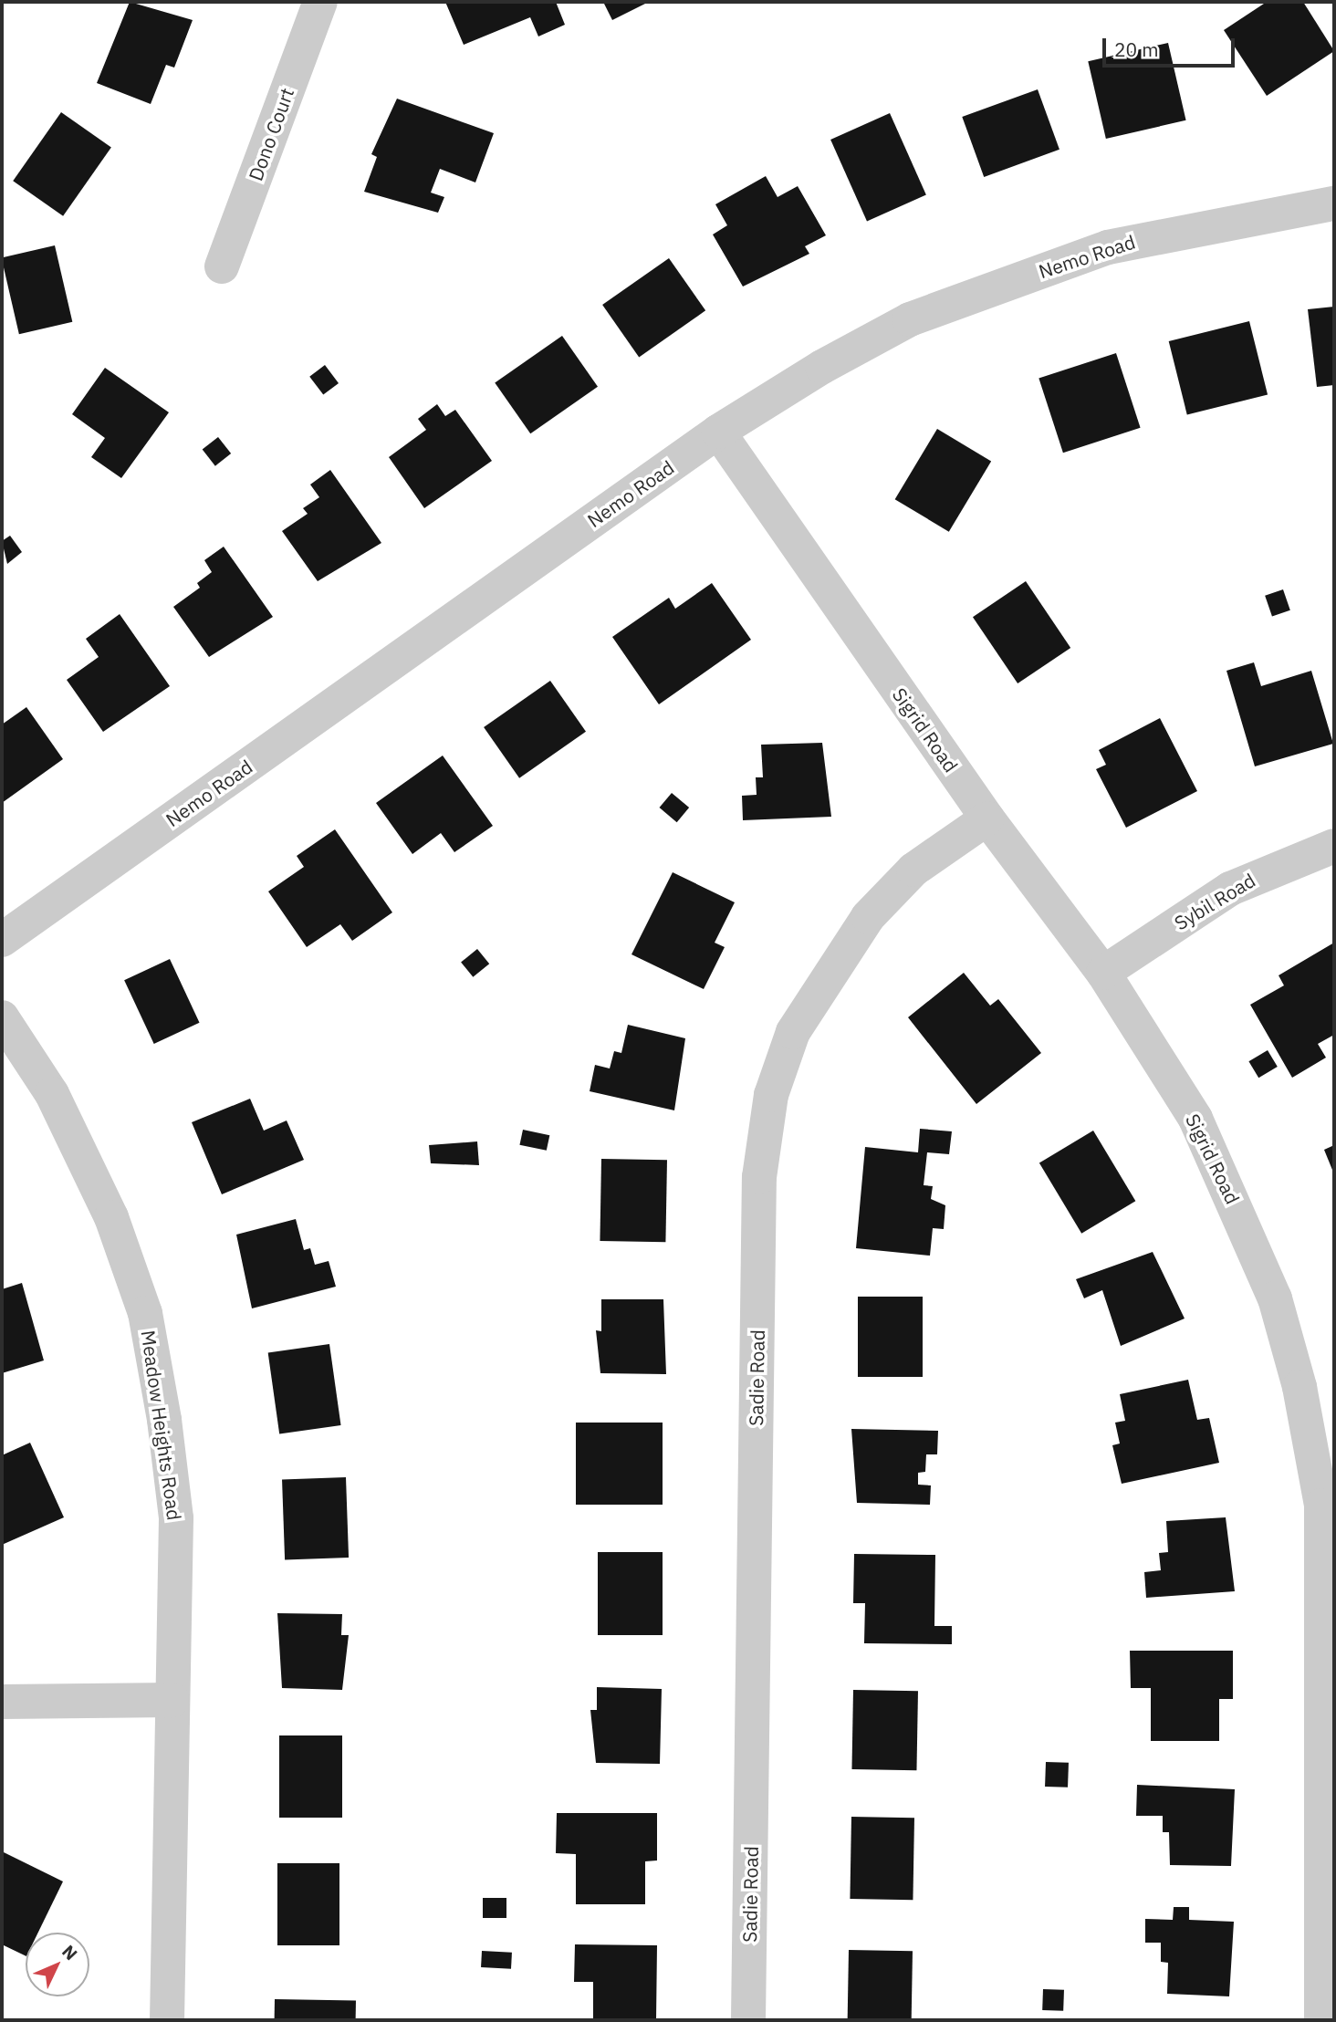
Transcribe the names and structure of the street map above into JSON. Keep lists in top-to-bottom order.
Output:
{
  "streets": {
    "street": [
      "Dono Court",
      "Nemo Road",
      "Sigrid Road",
      "Sybil Road",
      "Sadie Road",
      "Meadow Heights Road"
    ]
  },
  "crossings": [
    ["Nemo Road", "Sigrid Road"],
    ["Sigrid Road", "Sybil Road"],
    ["Sigrid Road", "Sadie Road"]
  ],
  "scale_bar": "20 m",
  "north": "top right"
}
